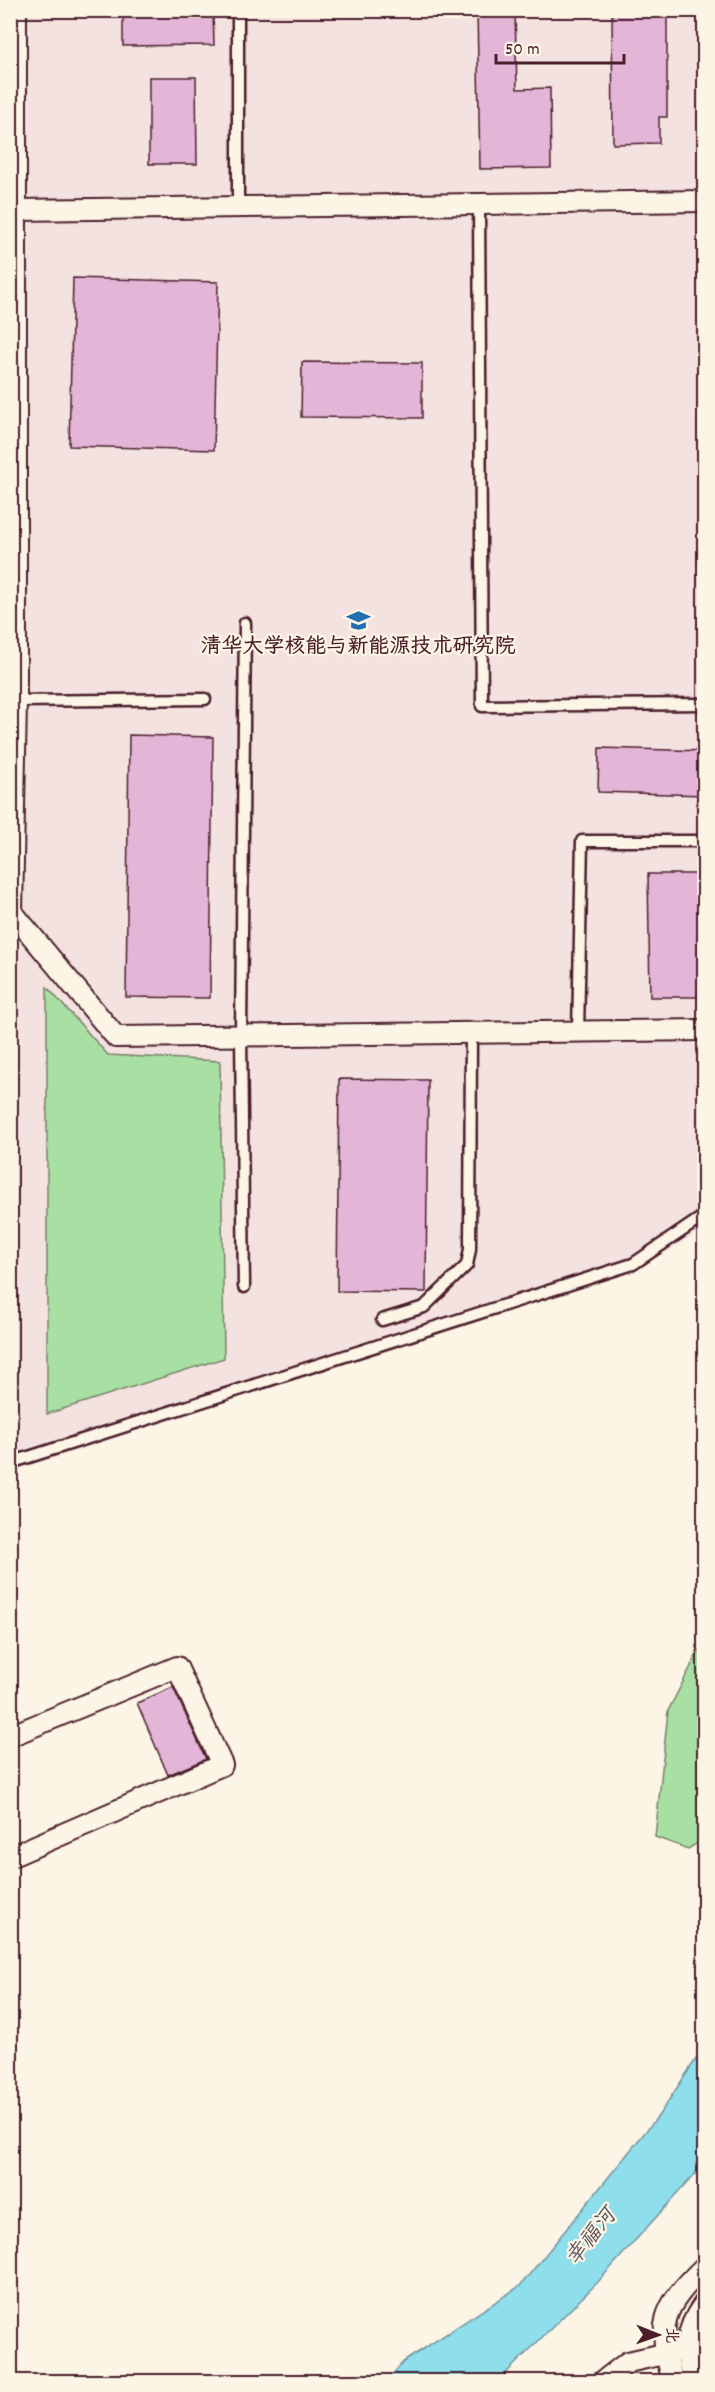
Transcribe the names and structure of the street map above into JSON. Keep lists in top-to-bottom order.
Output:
{
  "water": ["幸福河"],
  "places": {
    "school or university": ["清华大学核能与新能源技术研究院"]
  },
  "scale_bar": "50 m",
  "north": "right"
}
